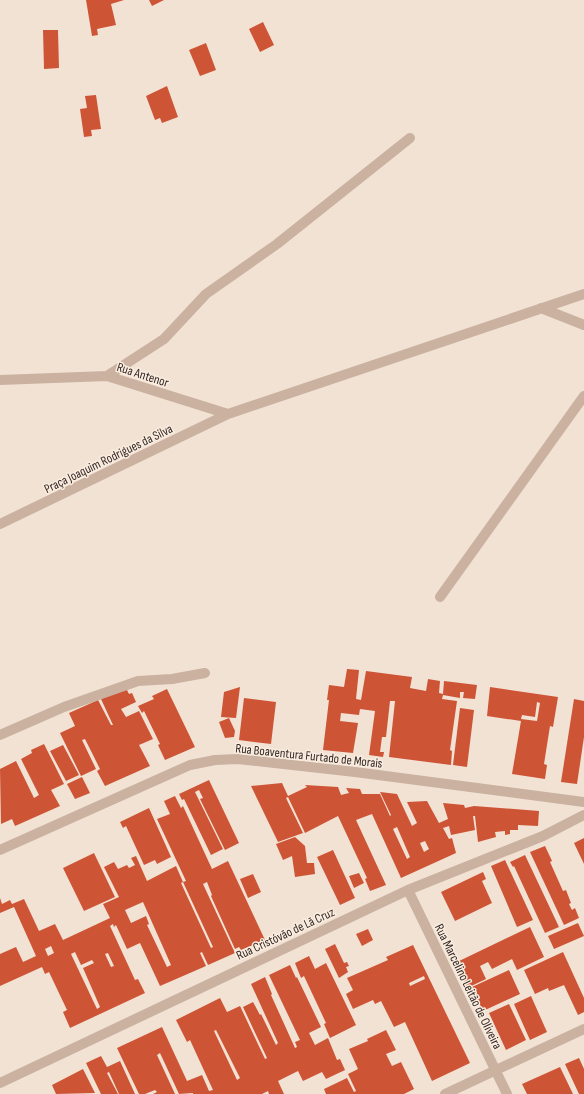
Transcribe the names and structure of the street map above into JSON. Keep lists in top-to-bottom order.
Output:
{
  "streets": {
    "street": [
      "Rua Antenor",
      "Praça Joaquim Rodrigues da Silva",
      "Rua Boaventura Furtado de Morais",
      "Rua Cristóvão de Lã Cruz",
      "Rua Marcelino Leitão de Oliveira"
    ]
  },
  "crossings": [
    ["Rua Antenor", "Praça Joaquim Rodrigues da Silva"],
    ["Rua Cristóvão de Lã Cruz", "Rua Marcelino Leitão de Oliveira"]
  ]
}
